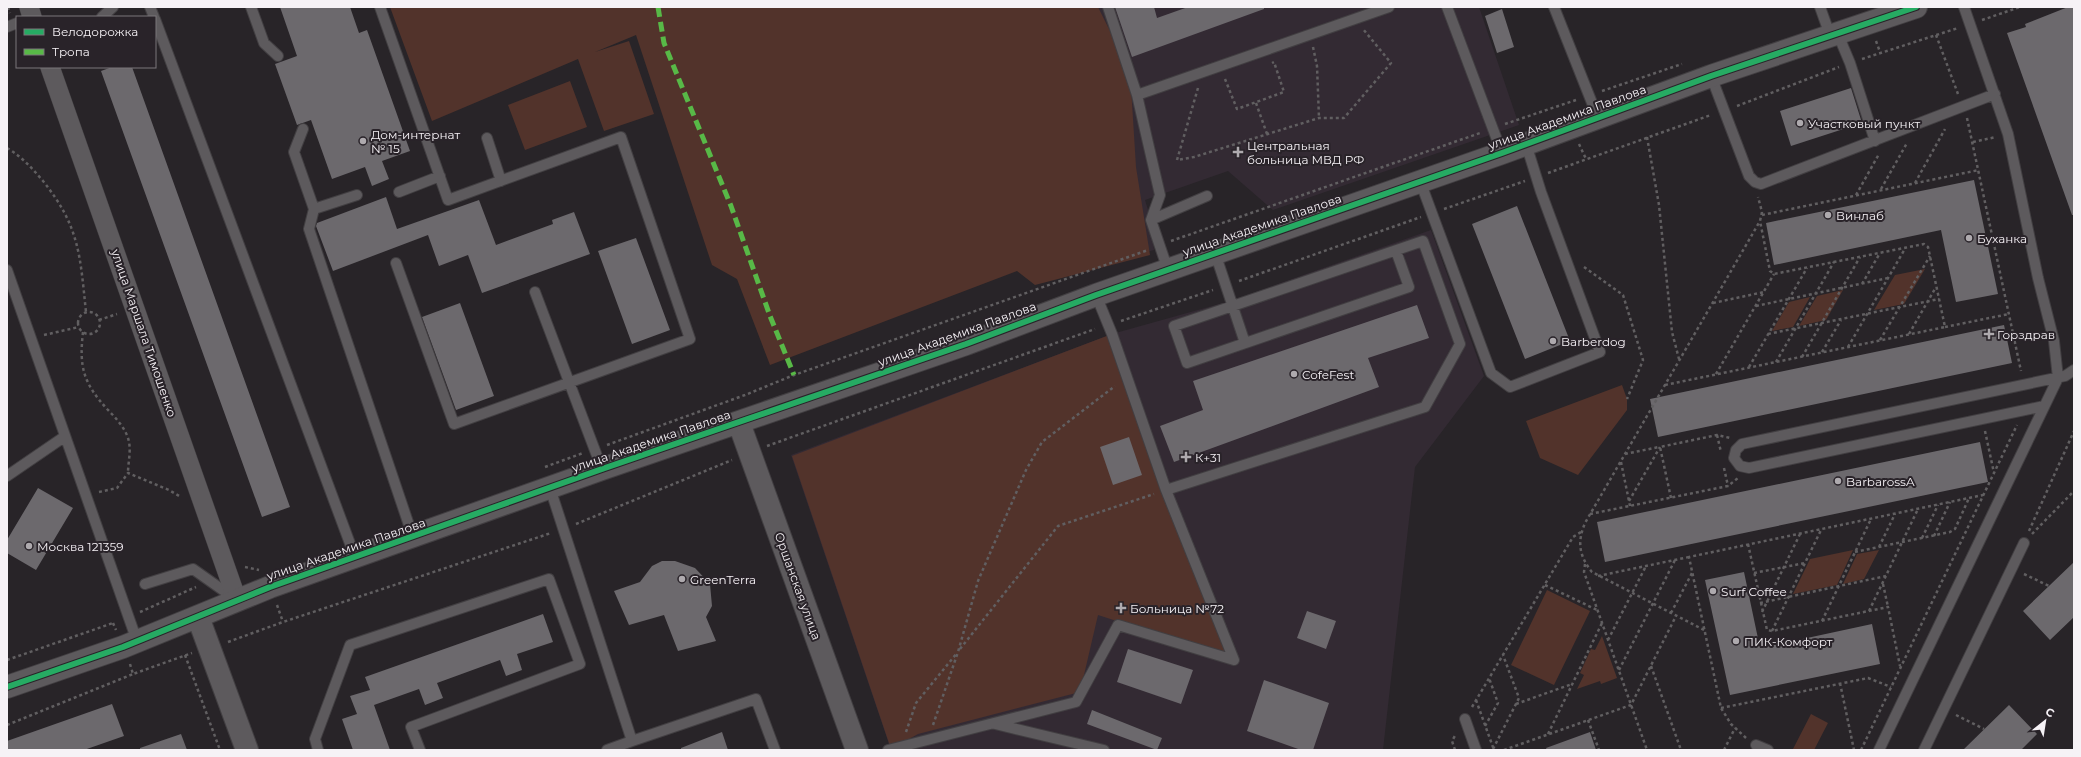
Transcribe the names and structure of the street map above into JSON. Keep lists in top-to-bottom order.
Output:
{
  "streets": {
    "street": ["улица Академика Павлова", "улица Маршала Тимошенко", "Оршанская улица"]
  },
  "crossings": [
    ["улица Академика Павлова", "улица Маршала Тимошенко"],
    ["улица Академика Павлова", "Оршанская улица"]
  ],
  "places": {
    "other": [
      "Участковый пункт",
      "Дом-интернат № 15",
      "Винлаб",
      "Буханка",
      "Barberdog",
      "CofeFest",
      "BarbarossA",
      "Москва 121359",
      "GreenTerra",
      "Surf Coffee",
      "ПИК-Комфорт"
    ],
    "health": [
      "Центральная больница МВД РФ",
      "Горздрав",
      "К+31",
      "Больница №72"
    ]
  },
  "legend": ["Велодорожка", "Тропа"],
  "north": "top right"
}
